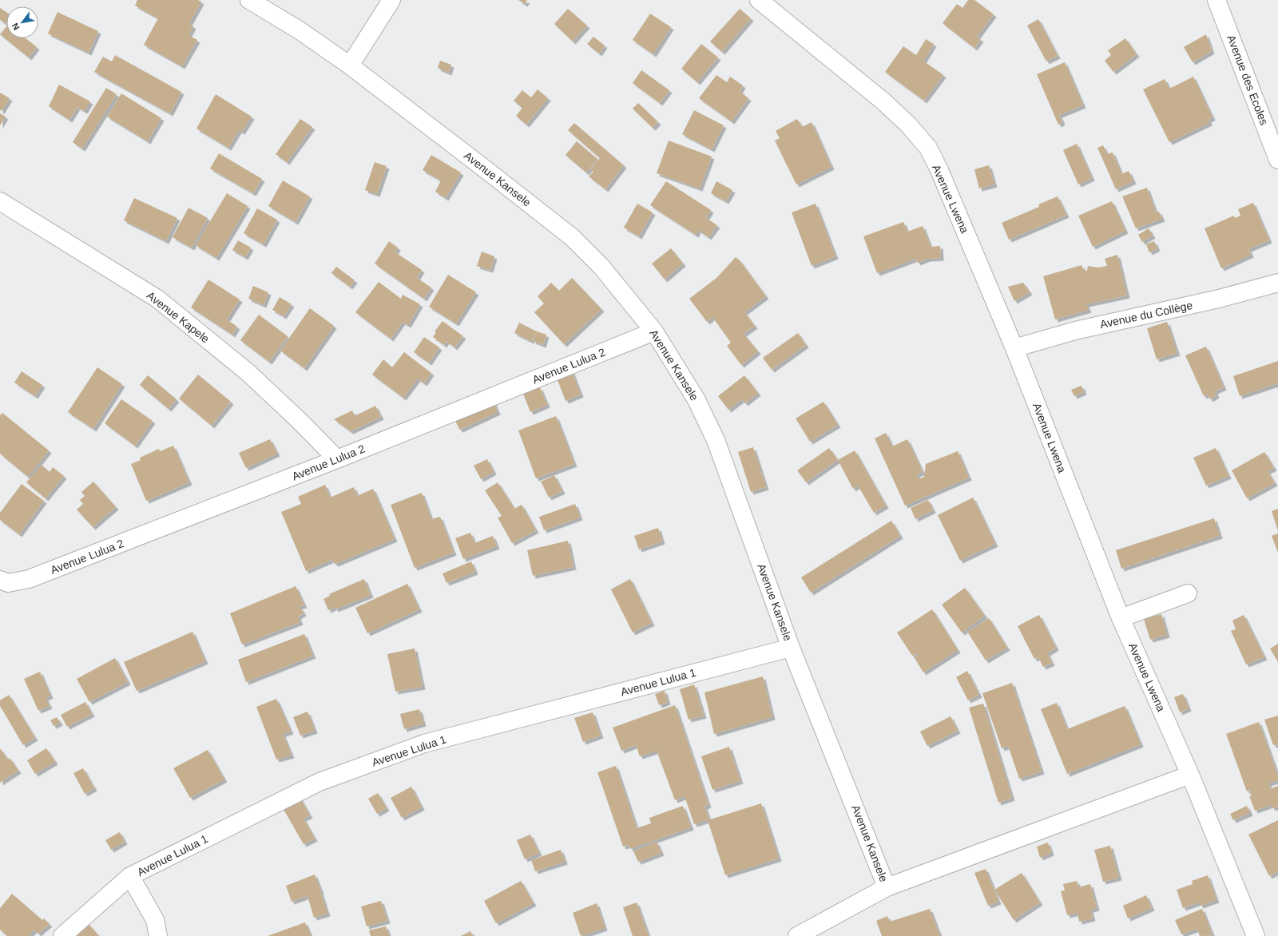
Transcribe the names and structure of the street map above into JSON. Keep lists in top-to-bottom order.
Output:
{
  "streets": {
    "street": [
      "Avenue des Ecoles",
      "Avenue Kansele",
      "Avenue Lwena",
      "Avenue du Collège",
      "Avenue Kapele",
      "Avenue Lulua 2",
      "Avenue Lulua 1"
    ]
  },
  "crossings": [
    ["Avenue Kansele", "Avenue Lulua 2"],
    ["Avenue Kansele", "Avenue Lulua 1"],
    ["Avenue Lwena", "Avenue du Collège"],
    ["Avenue Kapele", "Avenue Lulua 2"]
  ],
  "north": "bottom left"
}
